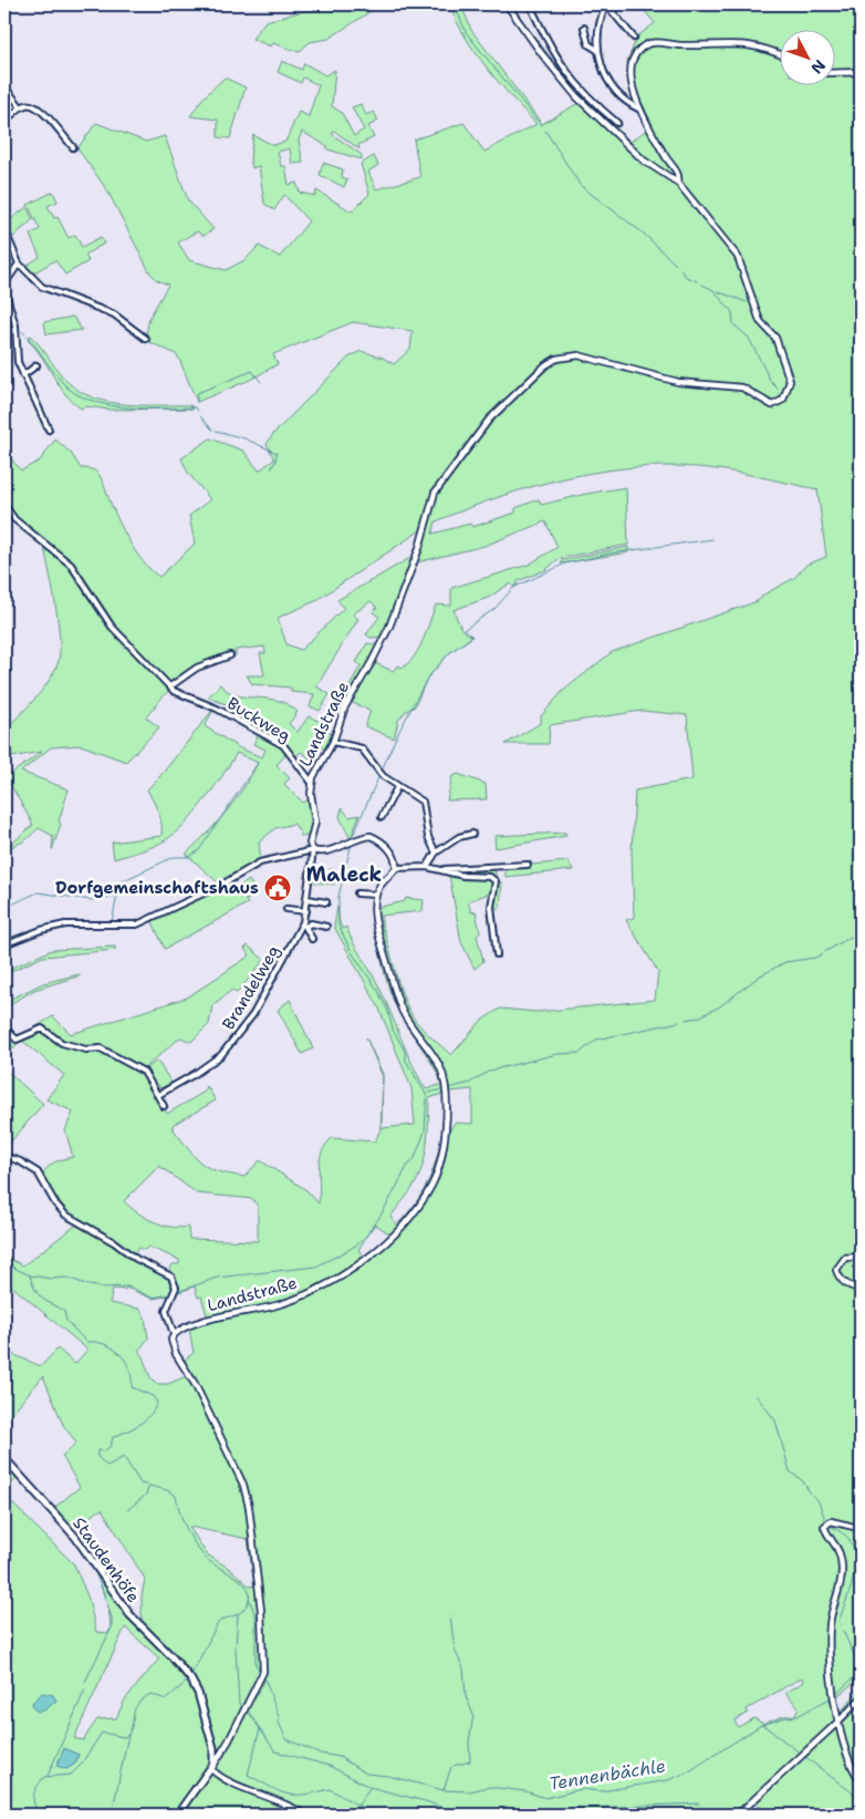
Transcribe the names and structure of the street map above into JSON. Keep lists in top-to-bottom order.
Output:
{
  "streets": {
    "main road": ["Staudenhöfe"],
    "street": ["Buckweg", "Landstraße", "Brandelweg"]
  },
  "crossings": [
    ["Buckweg", "Landstraße"],
    ["Landstraße", "Brandelweg"]
  ],
  "districts": ["Maleck"],
  "water": ["Tennenbächle"],
  "places": {
    "public building": ["Dorfgemeinschaftshaus"]
  },
  "north": "bottom right"
}
